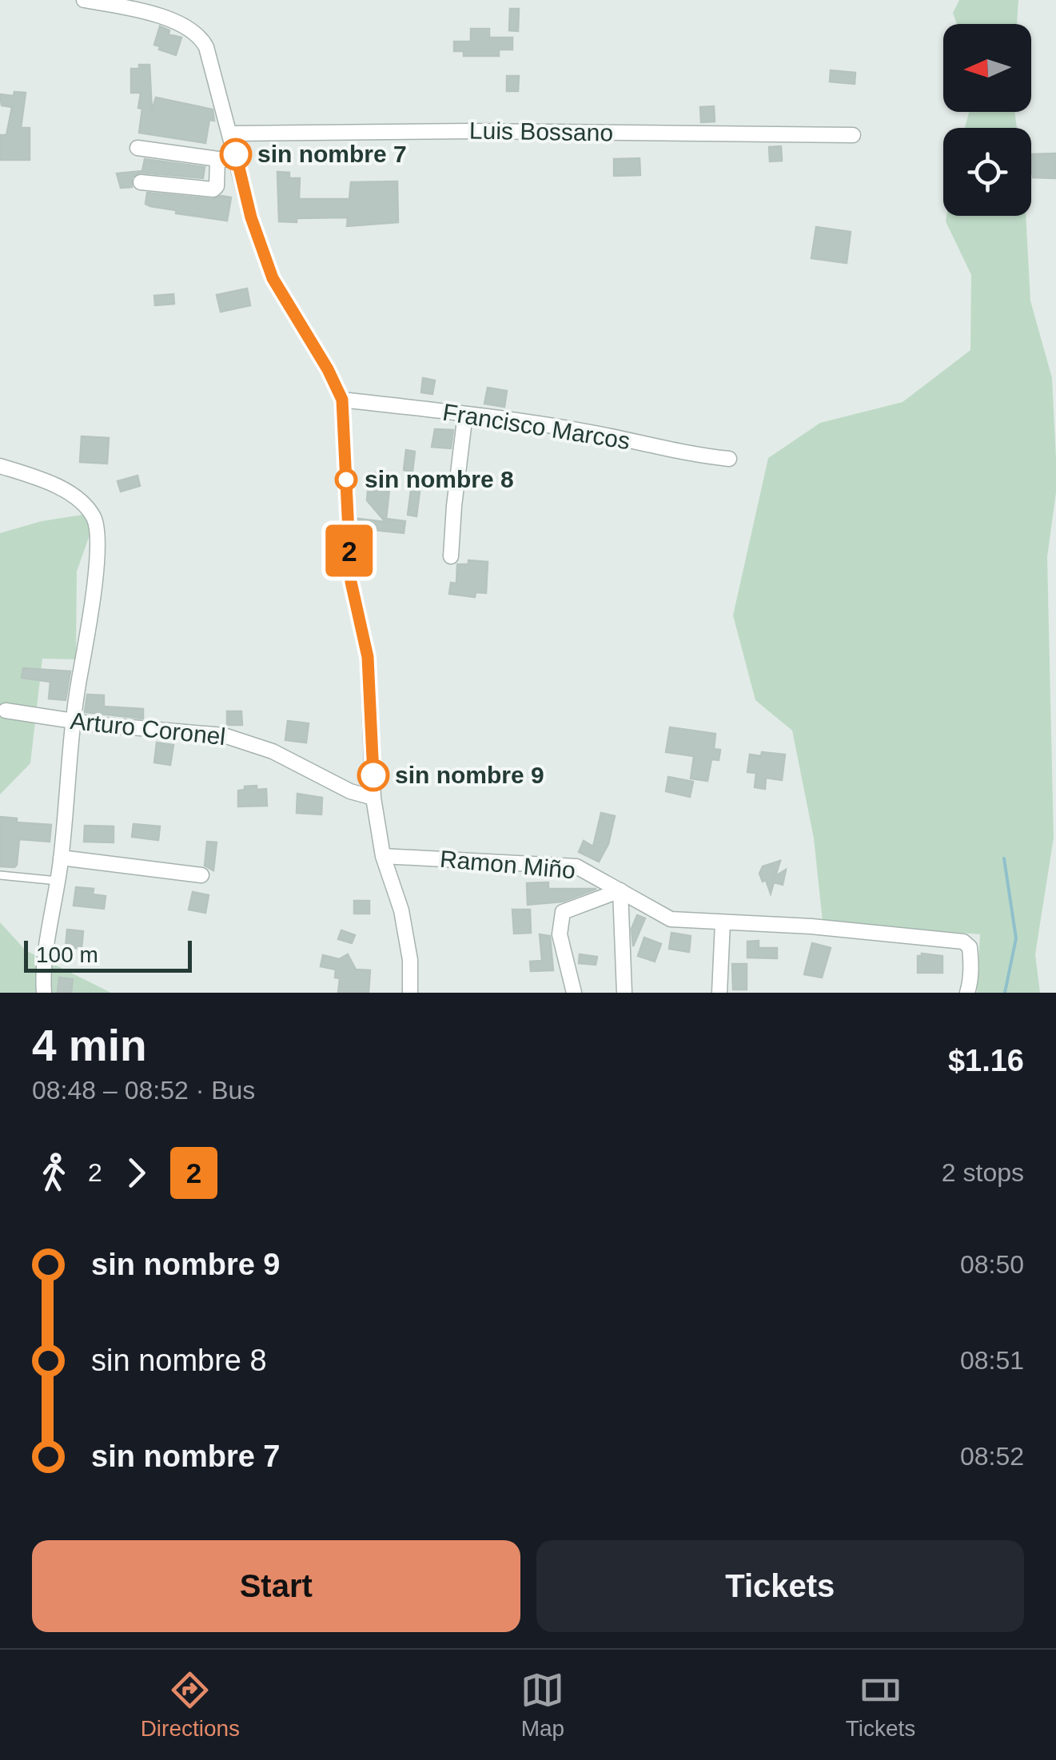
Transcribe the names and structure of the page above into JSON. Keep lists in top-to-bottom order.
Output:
{
  "streets": {
    "street": [
      "Luis Bossano",
      "Francisco Marcos",
      "Arturo Coronel",
      "Ramon Miño"
    ]
  },
  "places": ["sin nombre 7", "sin nombre 8", "sin nombre 9"],
  "lines": ["bus line 2"],
  "scale_bar": "100 m",
  "north": "left",
  "page": {
    "on_map": "2",
    "scale": "100 m",
    "heading": ["4 min", "08:48 – 08:52 · Bus", "$1.16"],
    "legs": ["2", "2", "2 stops"],
    "list": [
      {
        "name": "sin nombre 9",
        "value": "08:50"
      },
      {
        "name": "sin nombre 8",
        "value": "08:51"
      },
      {
        "name": "sin nombre 7",
        "value": "08:52"
      }
    ],
    "buttons": ["Start", "Tickets"],
    "tabs": ["Directions", "Map", "Tickets"]
  }
}
